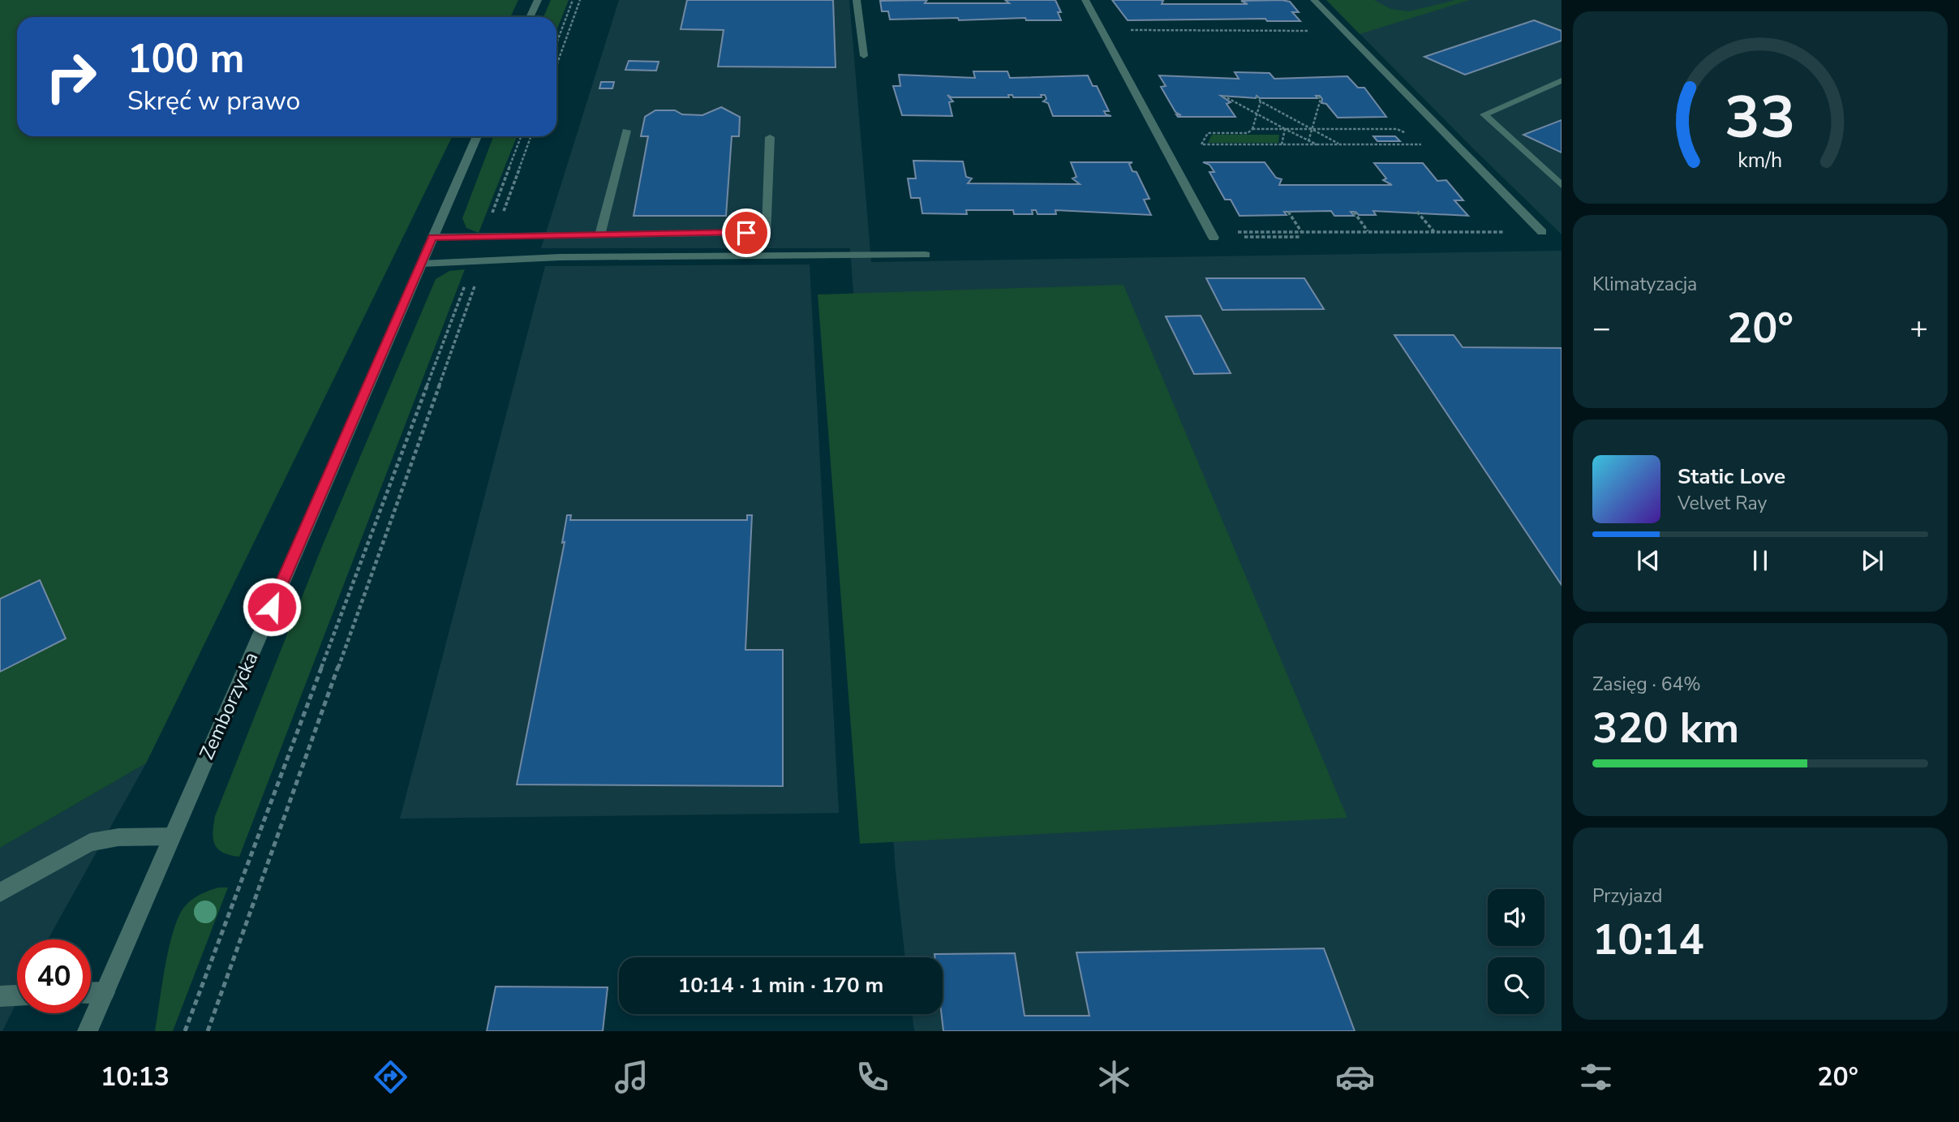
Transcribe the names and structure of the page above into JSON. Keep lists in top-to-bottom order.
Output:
{
  "streets": {
    "street": ["Zemborzycka"]
  },
  "page": {
    "turn": ["100 m", "Skręć w prawo"],
    "tile": [
      "Klimatyzacja",
      ["Zasięg · 64%", "320 km"],
      ["Przyjazd", "10:14"]
    ],
    "heat": ["−", "20°", "+"],
    "song": ["Static Love", "Velvet Ray"],
    "limit": "40",
    "trip": "10:14 · 1 min · 170 m",
    "tabs": ["10:13", "20°"],
    "gauge": ["33", "km/h"]
  }
}
